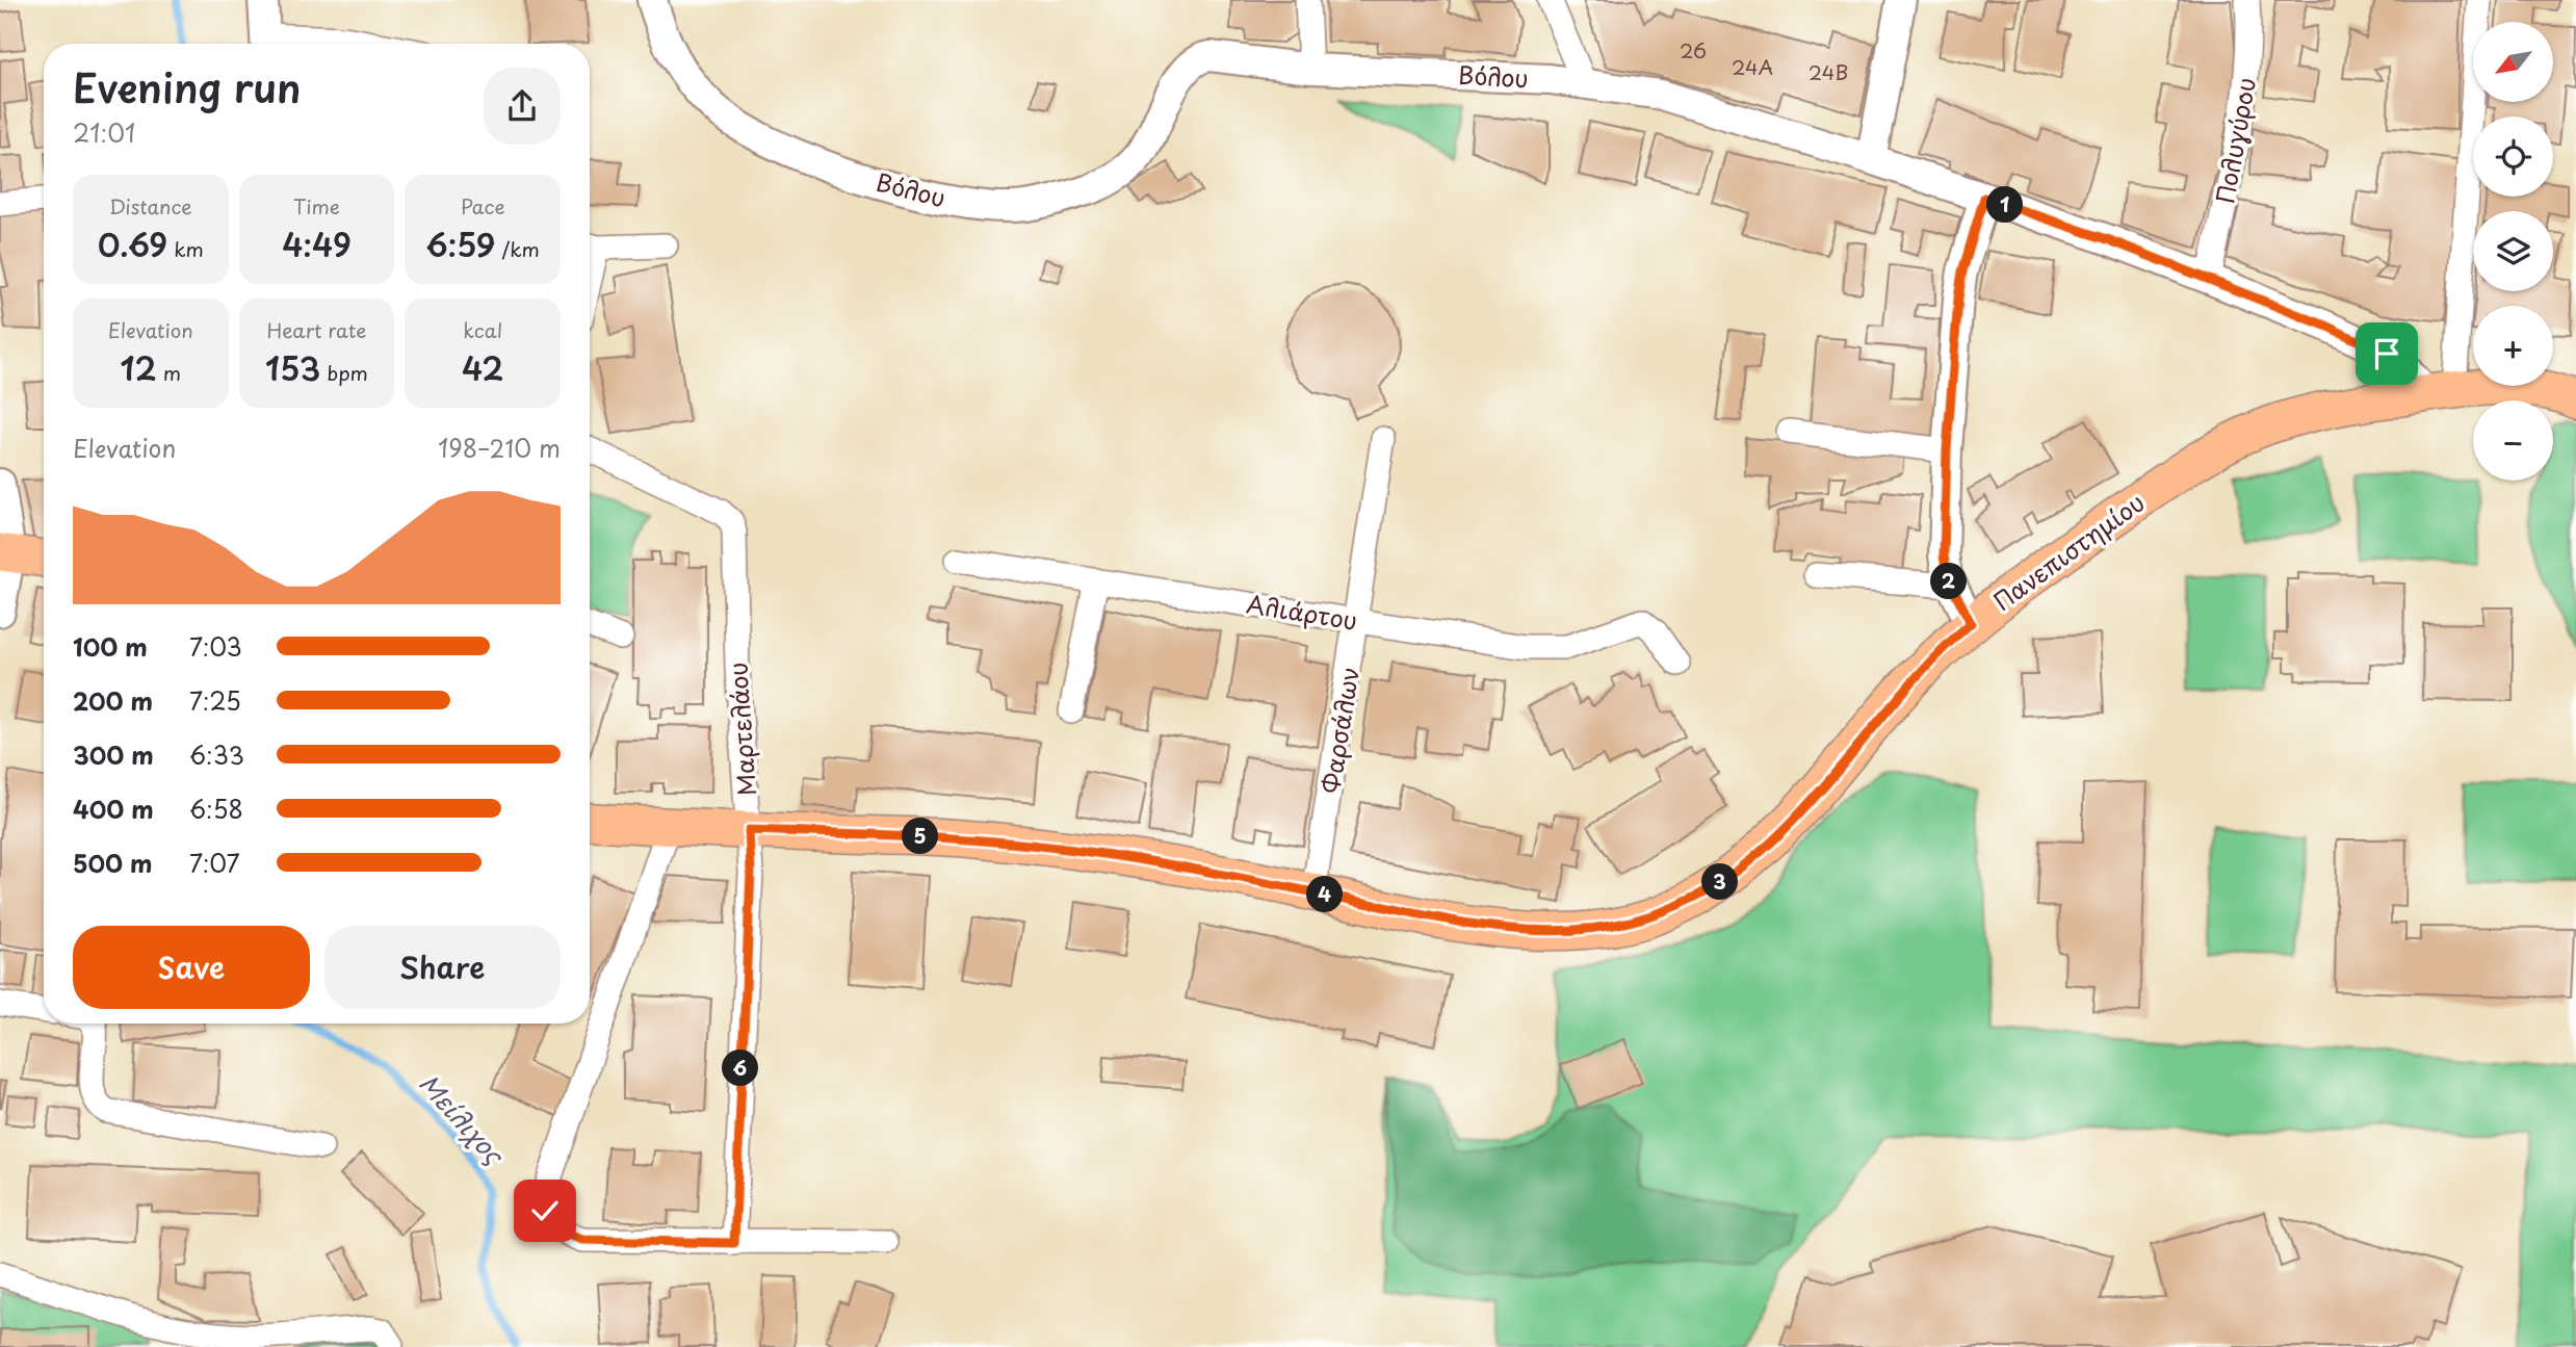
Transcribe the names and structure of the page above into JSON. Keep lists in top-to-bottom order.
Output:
{
  "streets": {
    "main road": ["Πανεπιστημίου"],
    "street": [
      "Βόλου",
      "Πολυγύρου",
      "Αλιάρτου",
      "Μαρτελάου",
      "Φαρσάλων"
    ]
  },
  "crossings": [
    ["Βόλου", "Πολυγύρου"],
    ["Βόλου", "Πανεπιστημίου"],
    ["Πανεπιστημίου", "Μαρτελάου"],
    ["Πανεπιστημίου", "Φαρσάλων"],
    ["Αλιάρτου", "Φαρσάλων"]
  ],
  "water": ["Μείλιχος"],
  "house_numbers": ["26", "24Α", "24Β"],
  "north": "bottom left",
  "page": {
    "map_buttons": ["+", "−"],
    "heading": ["Evening run", "21:01"],
    "stats": [
      ["Distance", "0.69 km"],
      ["Time", "4:49"],
      ["Pace", "6:59 /km"],
      ["Elevation", "12 m"],
      ["Heart rate", "153 bpm"],
      ["kcal", "42"]
    ],
    "pins": [
      "1",
      "2",
      "5",
      "3",
      "4",
      "6"
    ],
    "chart": ["Elevation", "198–210 m"],
    "list": [
      {
        "name": "100 m",
        "note": "7:03"
      },
      {
        "name": "200 m",
        "note": "7:25"
      },
      {
        "name": "300 m",
        "note": "6:33"
      },
      {
        "name": "400 m",
        "note": "6:58"
      },
      {
        "name": "500 m",
        "note": "7:07"
      }
    ],
    "buttons": ["Save", "Share"]
  }
}
